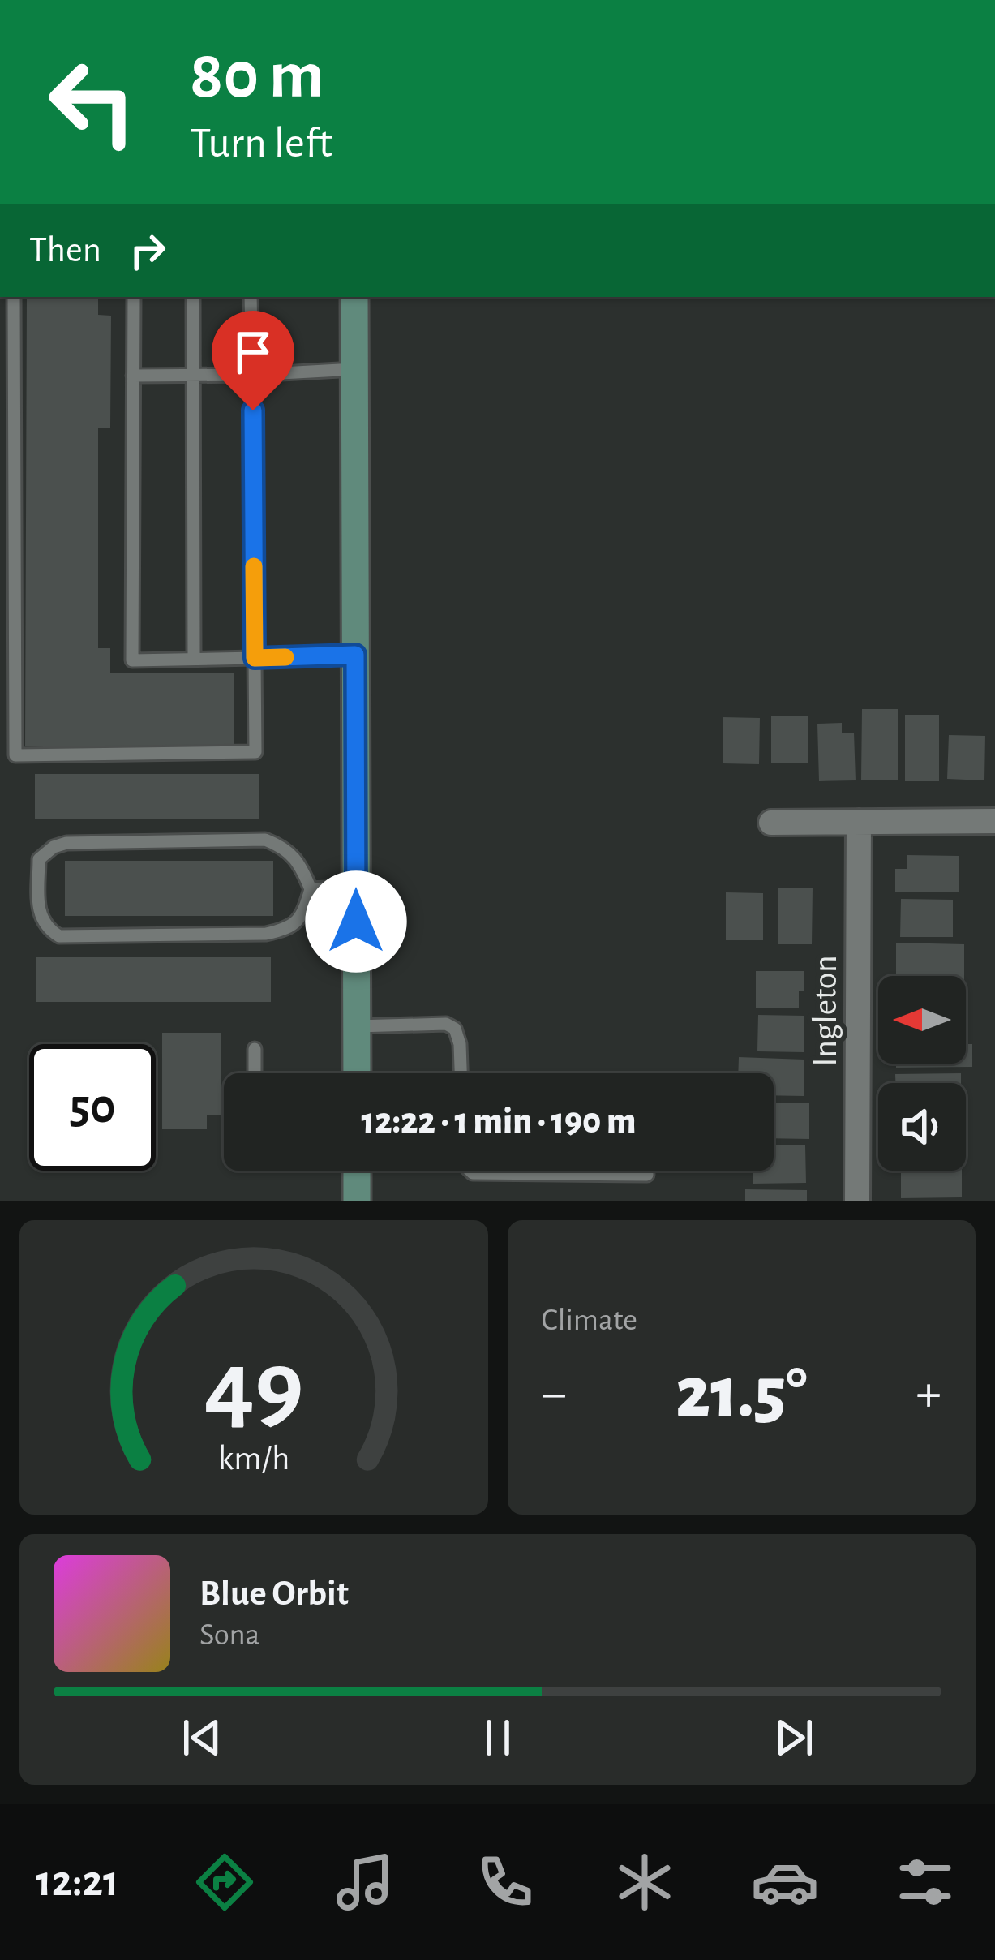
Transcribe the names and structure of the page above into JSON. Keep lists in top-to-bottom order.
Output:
{
  "streets": {
    "street": ["Ingleton"]
  },
  "north": "left",
  "page": {
    "turn": ["80 m", "Turn left"],
    "then": "Then",
    "limit": "50",
    "trip": "12:22 · 1 min · 190 m",
    "tile": "Climate",
    "heat": ["−", "21.5°", "+"],
    "song": ["Blue Orbit", "Sona"],
    "tabs": "12:21",
    "gauge": ["49", "km/h"]
  }
}
